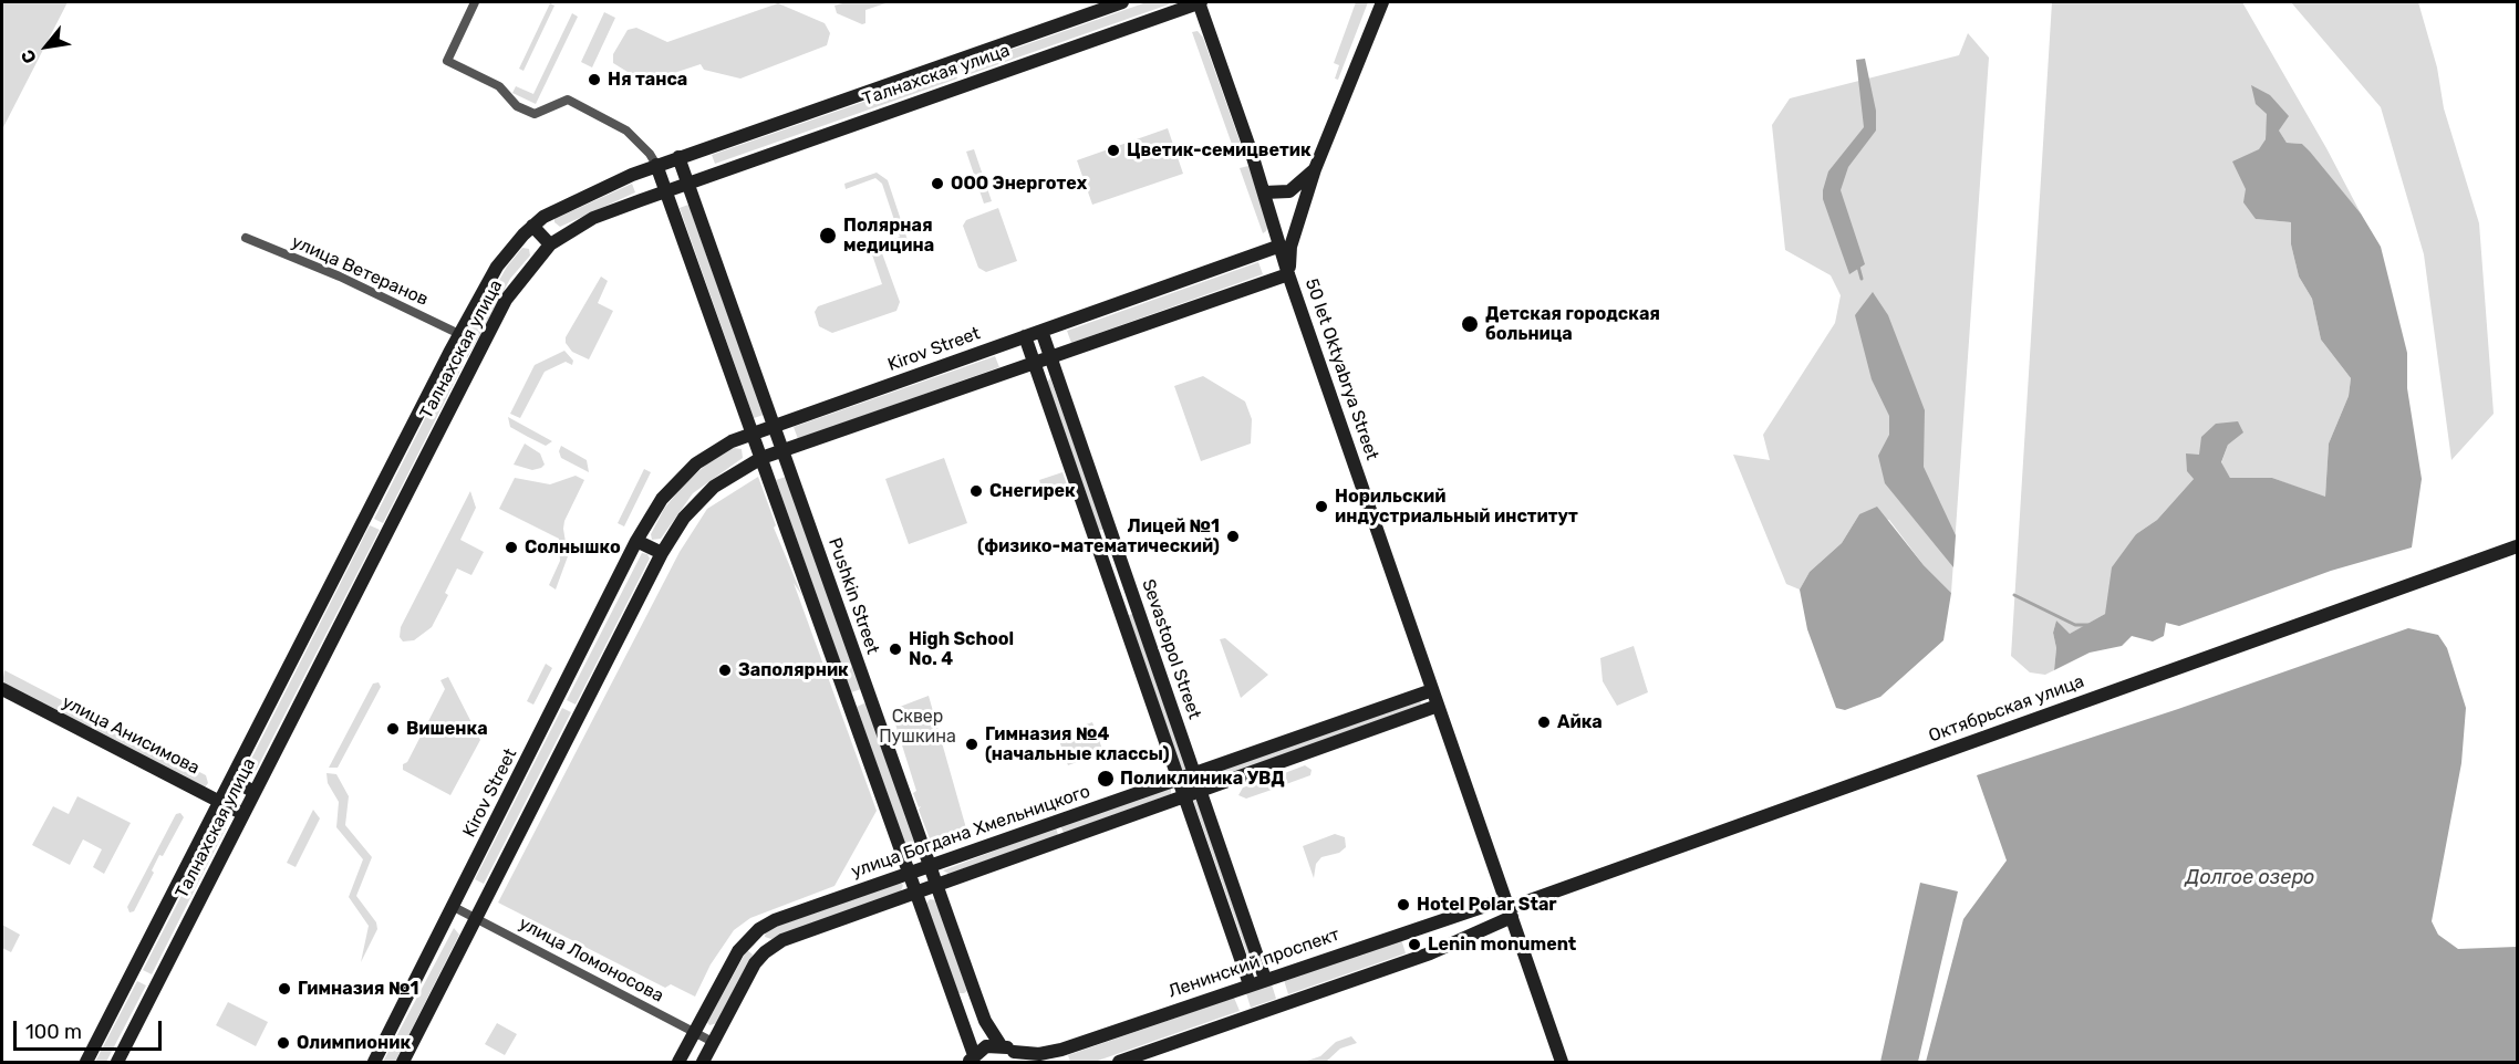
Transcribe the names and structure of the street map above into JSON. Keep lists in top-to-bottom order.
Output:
{
  "streets": {
    "street": [
      "Талнахская улица",
      "улица Ветеранов",
      "Kirov Street",
      "50 let Oktyabrya Street",
      "Pushkin Street",
      "Sevastopol Street",
      "Октябрьская улица",
      "улица Анисимова",
      "улица Богдана Хмельницкого",
      "улица Ломоносова",
      "Ленинский проспект"
    ]
  },
  "crossings": [
    ["Талнахская улица", "улица Ветеранов"],
    ["Талнахская улица", "50 let Oktyabrya Street"],
    ["Талнахская улица", "Pushkin Street"],
    ["Талнахская улица", "улица Анисимова"],
    ["Kirov Street", "50 let Oktyabrya Street"],
    ["Kirov Street", "Pushkin Street"],
    ["Kirov Street", "Sevastopol Street"],
    ["Kirov Street", "улица Ломоносова"],
    ["50 let Oktyabrya Street", "Октябрьская улица"],
    ["50 let Oktyabrya Street", "улица Богдана Хмельницкого"],
    ["50 let Oktyabrya Street", "Ленинский проспект"],
    ["Pushkin Street", "улица Богдана Хмельницкого"],
    ["Sevastopol Street", "улица Богдана Хмельницкого"],
    ["Sevastopol Street", "Ленинский проспект"],
    ["Октябрьская улица", "Ленинский проспект"],
    ["улица Богдана Хмельницкого", "улица Ломоносова"]
  ],
  "water": ["Долгое озеро"],
  "parks": ["Сквер Пушкина"],
  "places": [
    "Ня танса",
    "Цветик-семицветик",
    "ООО Энерготех",
    "Полярная медицина",
    "Детская городская больница",
    "Снегирек",
    "Норильский индустриальный институт",
    "Лицей №1 (физико-математический)",
    "Солнышко",
    "High School No. 4",
    "Заполярник",
    "Айка",
    "Вишенка",
    "Гимназия №4 (начальные классы)",
    "Поликлиника УВД",
    "Hotel Polar Star",
    "Lenin monument",
    "Гимназия №1",
    "Олимпионик"
  ],
  "scale_bar": "100 m",
  "north": "bottom left"
}
